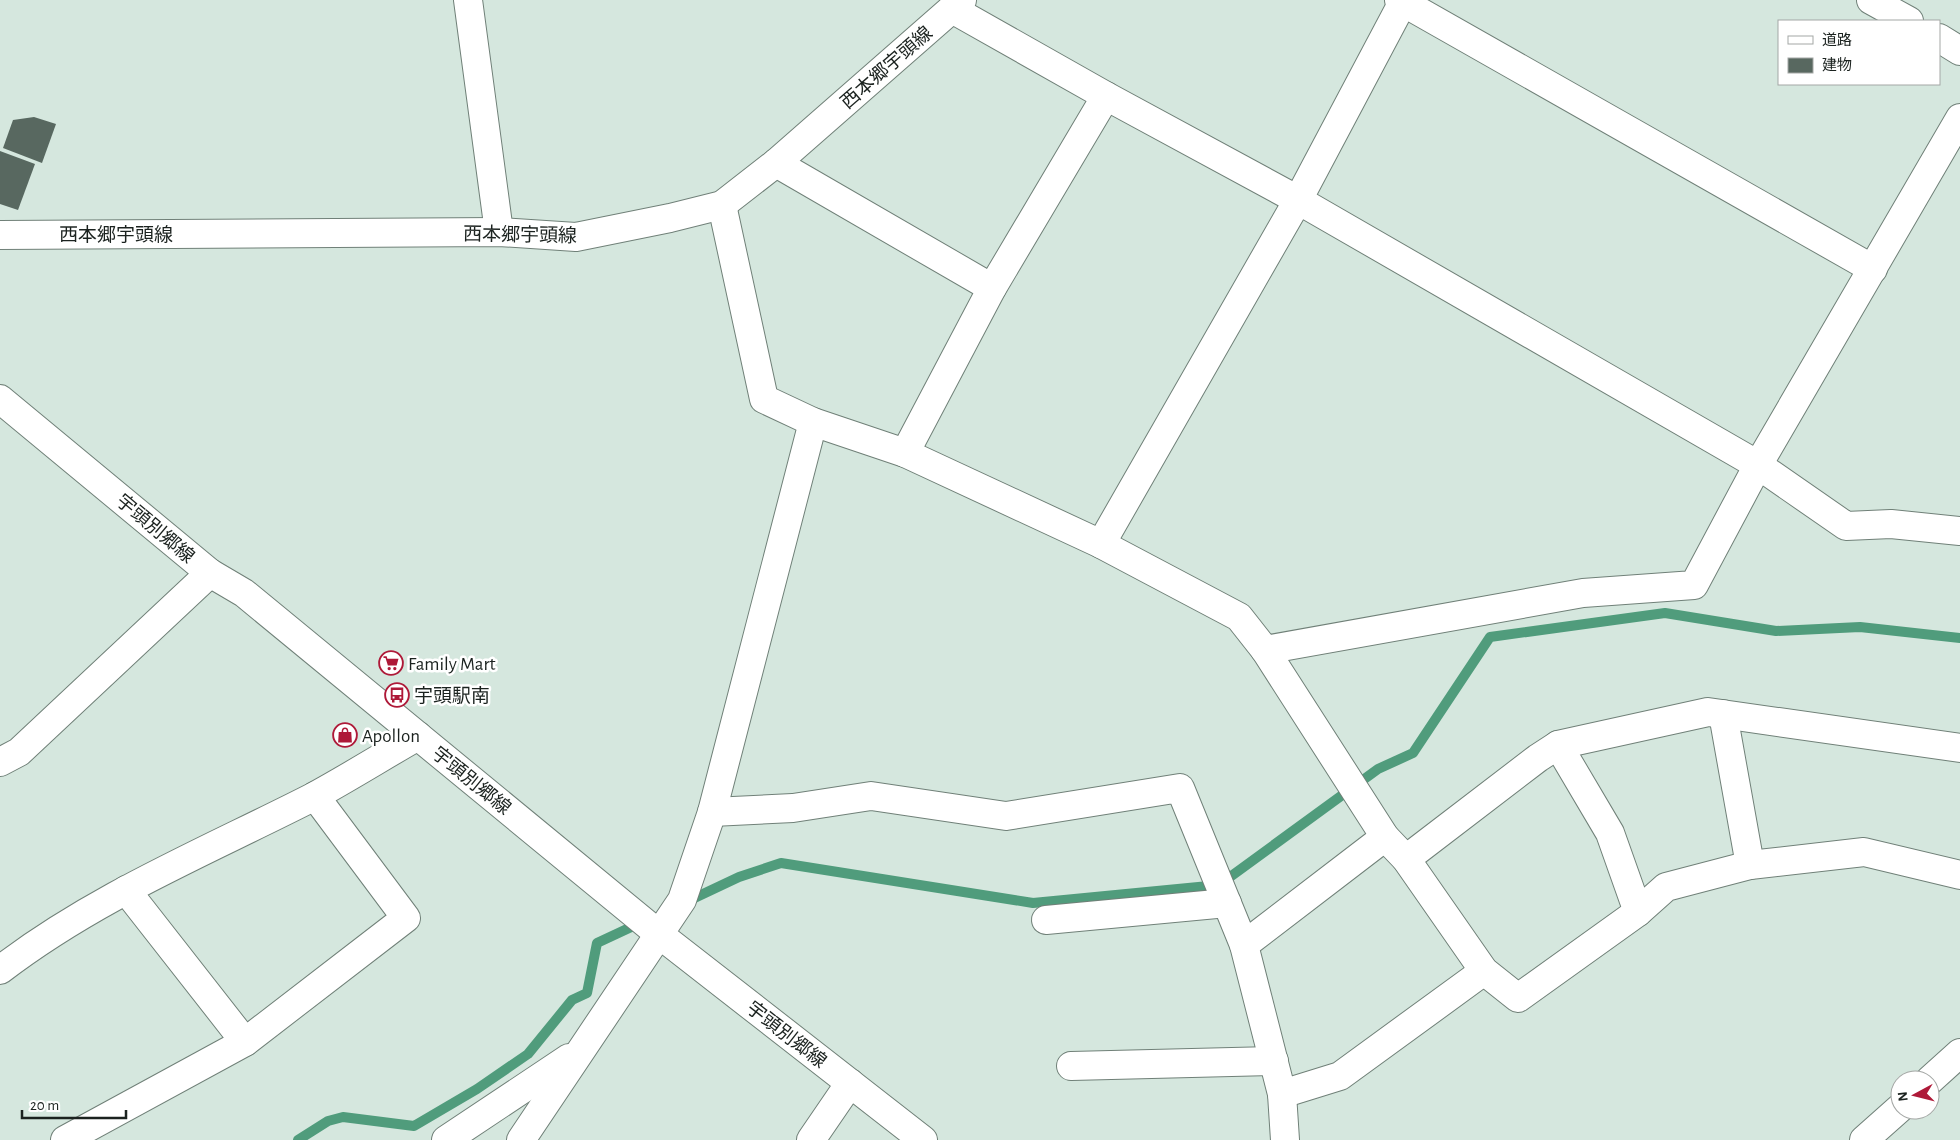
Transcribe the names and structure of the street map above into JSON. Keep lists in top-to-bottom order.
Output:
{
  "streets": {
    "street": ["西本郷宇頭線", "宇頭別郷線"]
  },
  "places": {
    "supermarket": ["Family Mart"],
    "bus stop": ["宇頭駅南"],
    "shop": ["Apollon"]
  },
  "legend": ["道路", "建物"],
  "scale_bar": "20 m",
  "north": "left"
}
